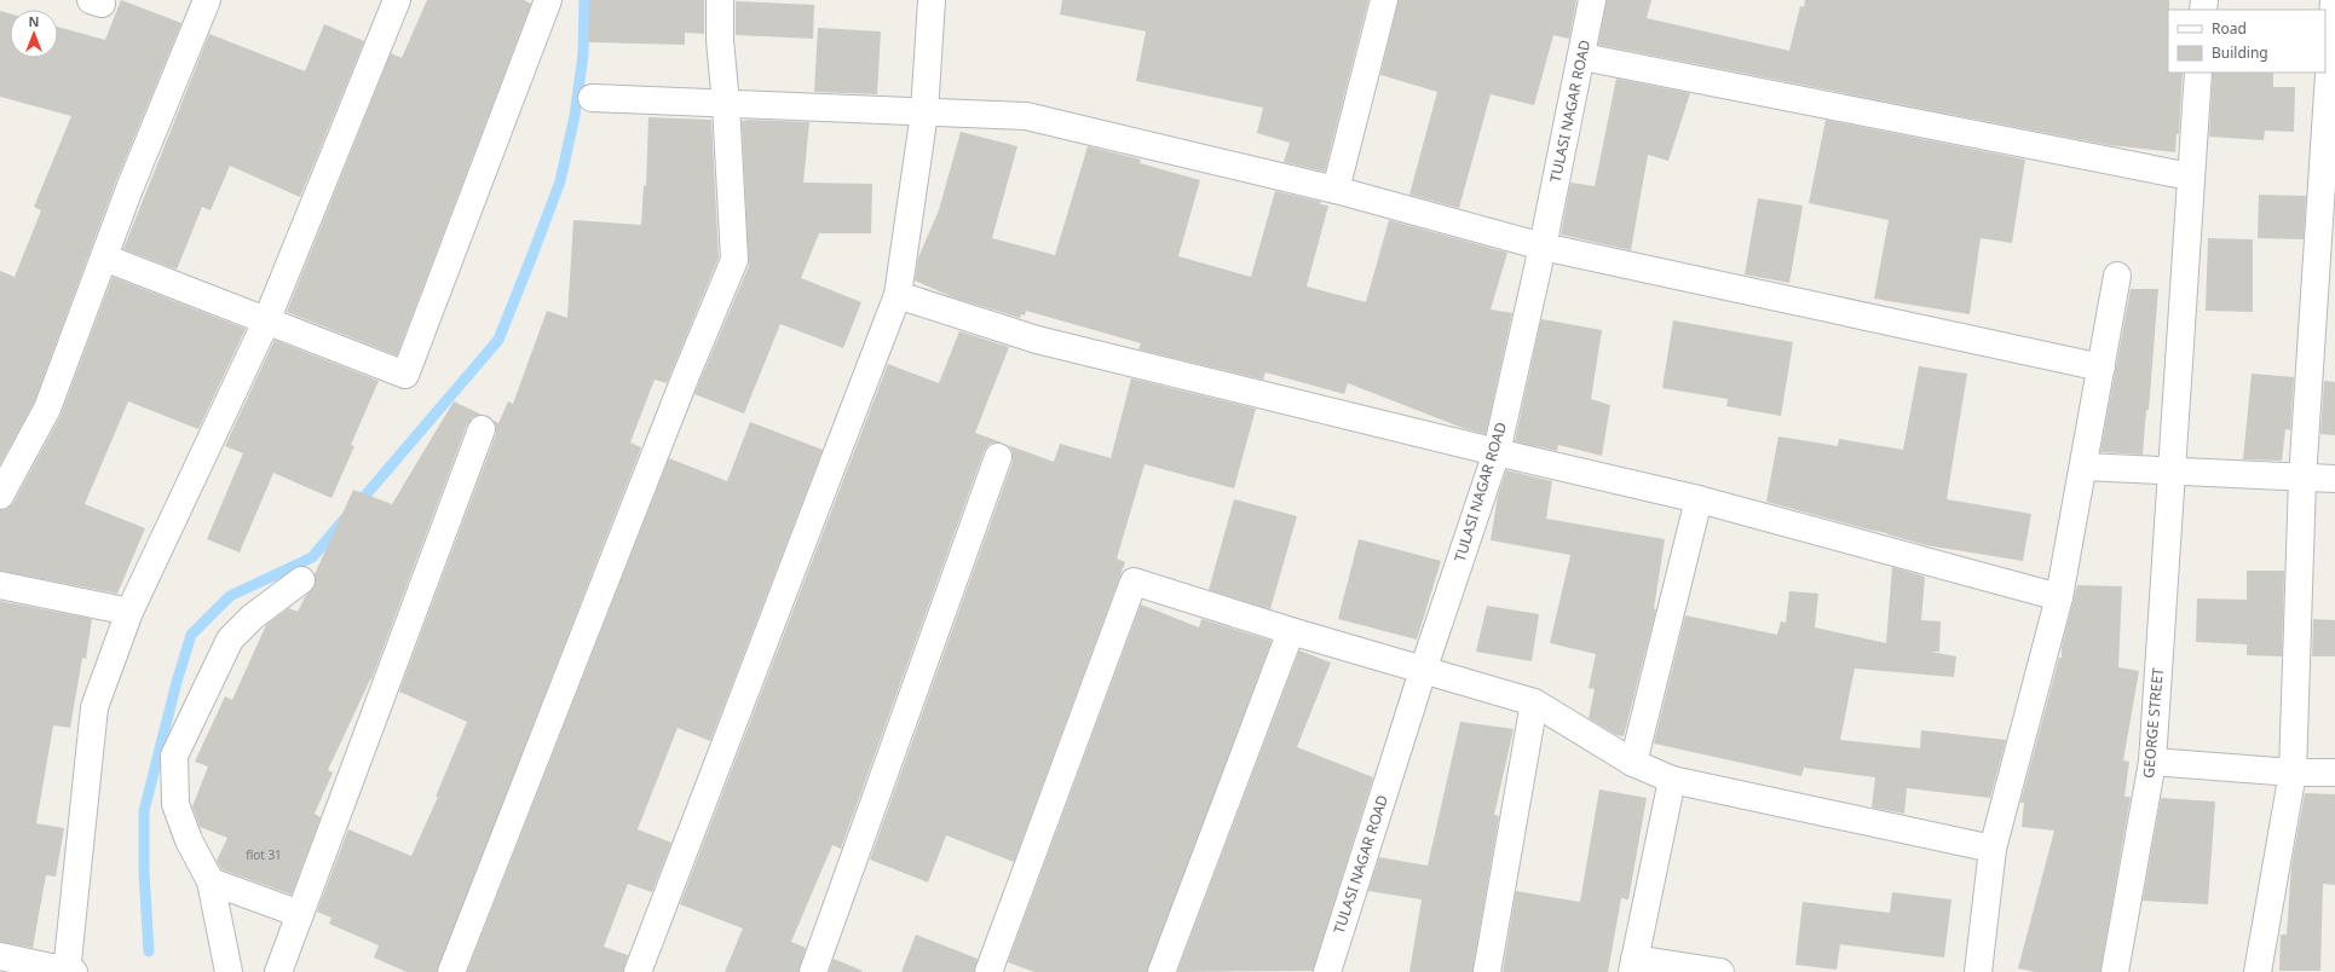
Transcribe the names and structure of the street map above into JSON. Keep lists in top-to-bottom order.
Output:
{
  "streets": {
    "street": ["TULASI NAGAR ROAD", "GEORGE STREET"]
  },
  "house_numbers": ["flot 31"],
  "legend": ["Road", "Building"],
  "north": "top"
}
